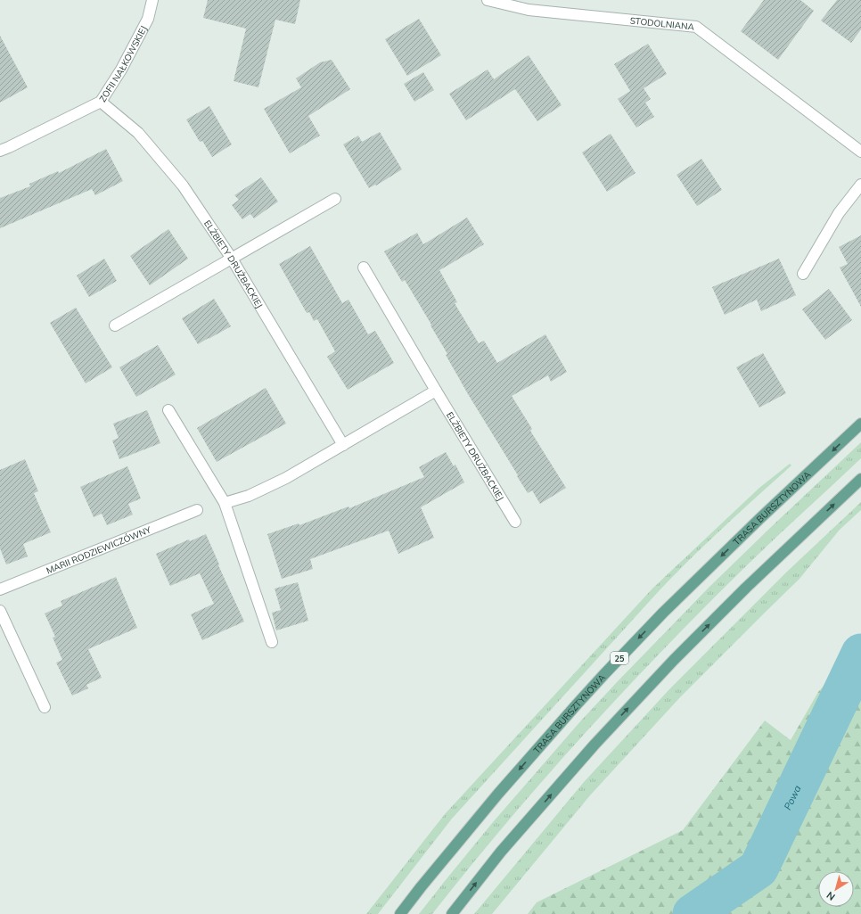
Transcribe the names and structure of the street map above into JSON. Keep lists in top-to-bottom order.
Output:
{
  "streets": {
    "main road": ["TRASA BURSZTYNOWA", "25"],
    "street": [
      "STODOLNIANA",
      "ZOFII NAŁKOWSKIEJ",
      "ELŻBIETY DRUŻBACKIEJ",
      "MARII RODZIEWICZÓWNY"
    ]
  },
  "crossings": [
    ["ZOFII NAŁKOWSKIEJ", "ELŻBIETY DRUŻBACKIEJ"]
  ],
  "water": ["Powa"],
  "north": "bottom left"
}
